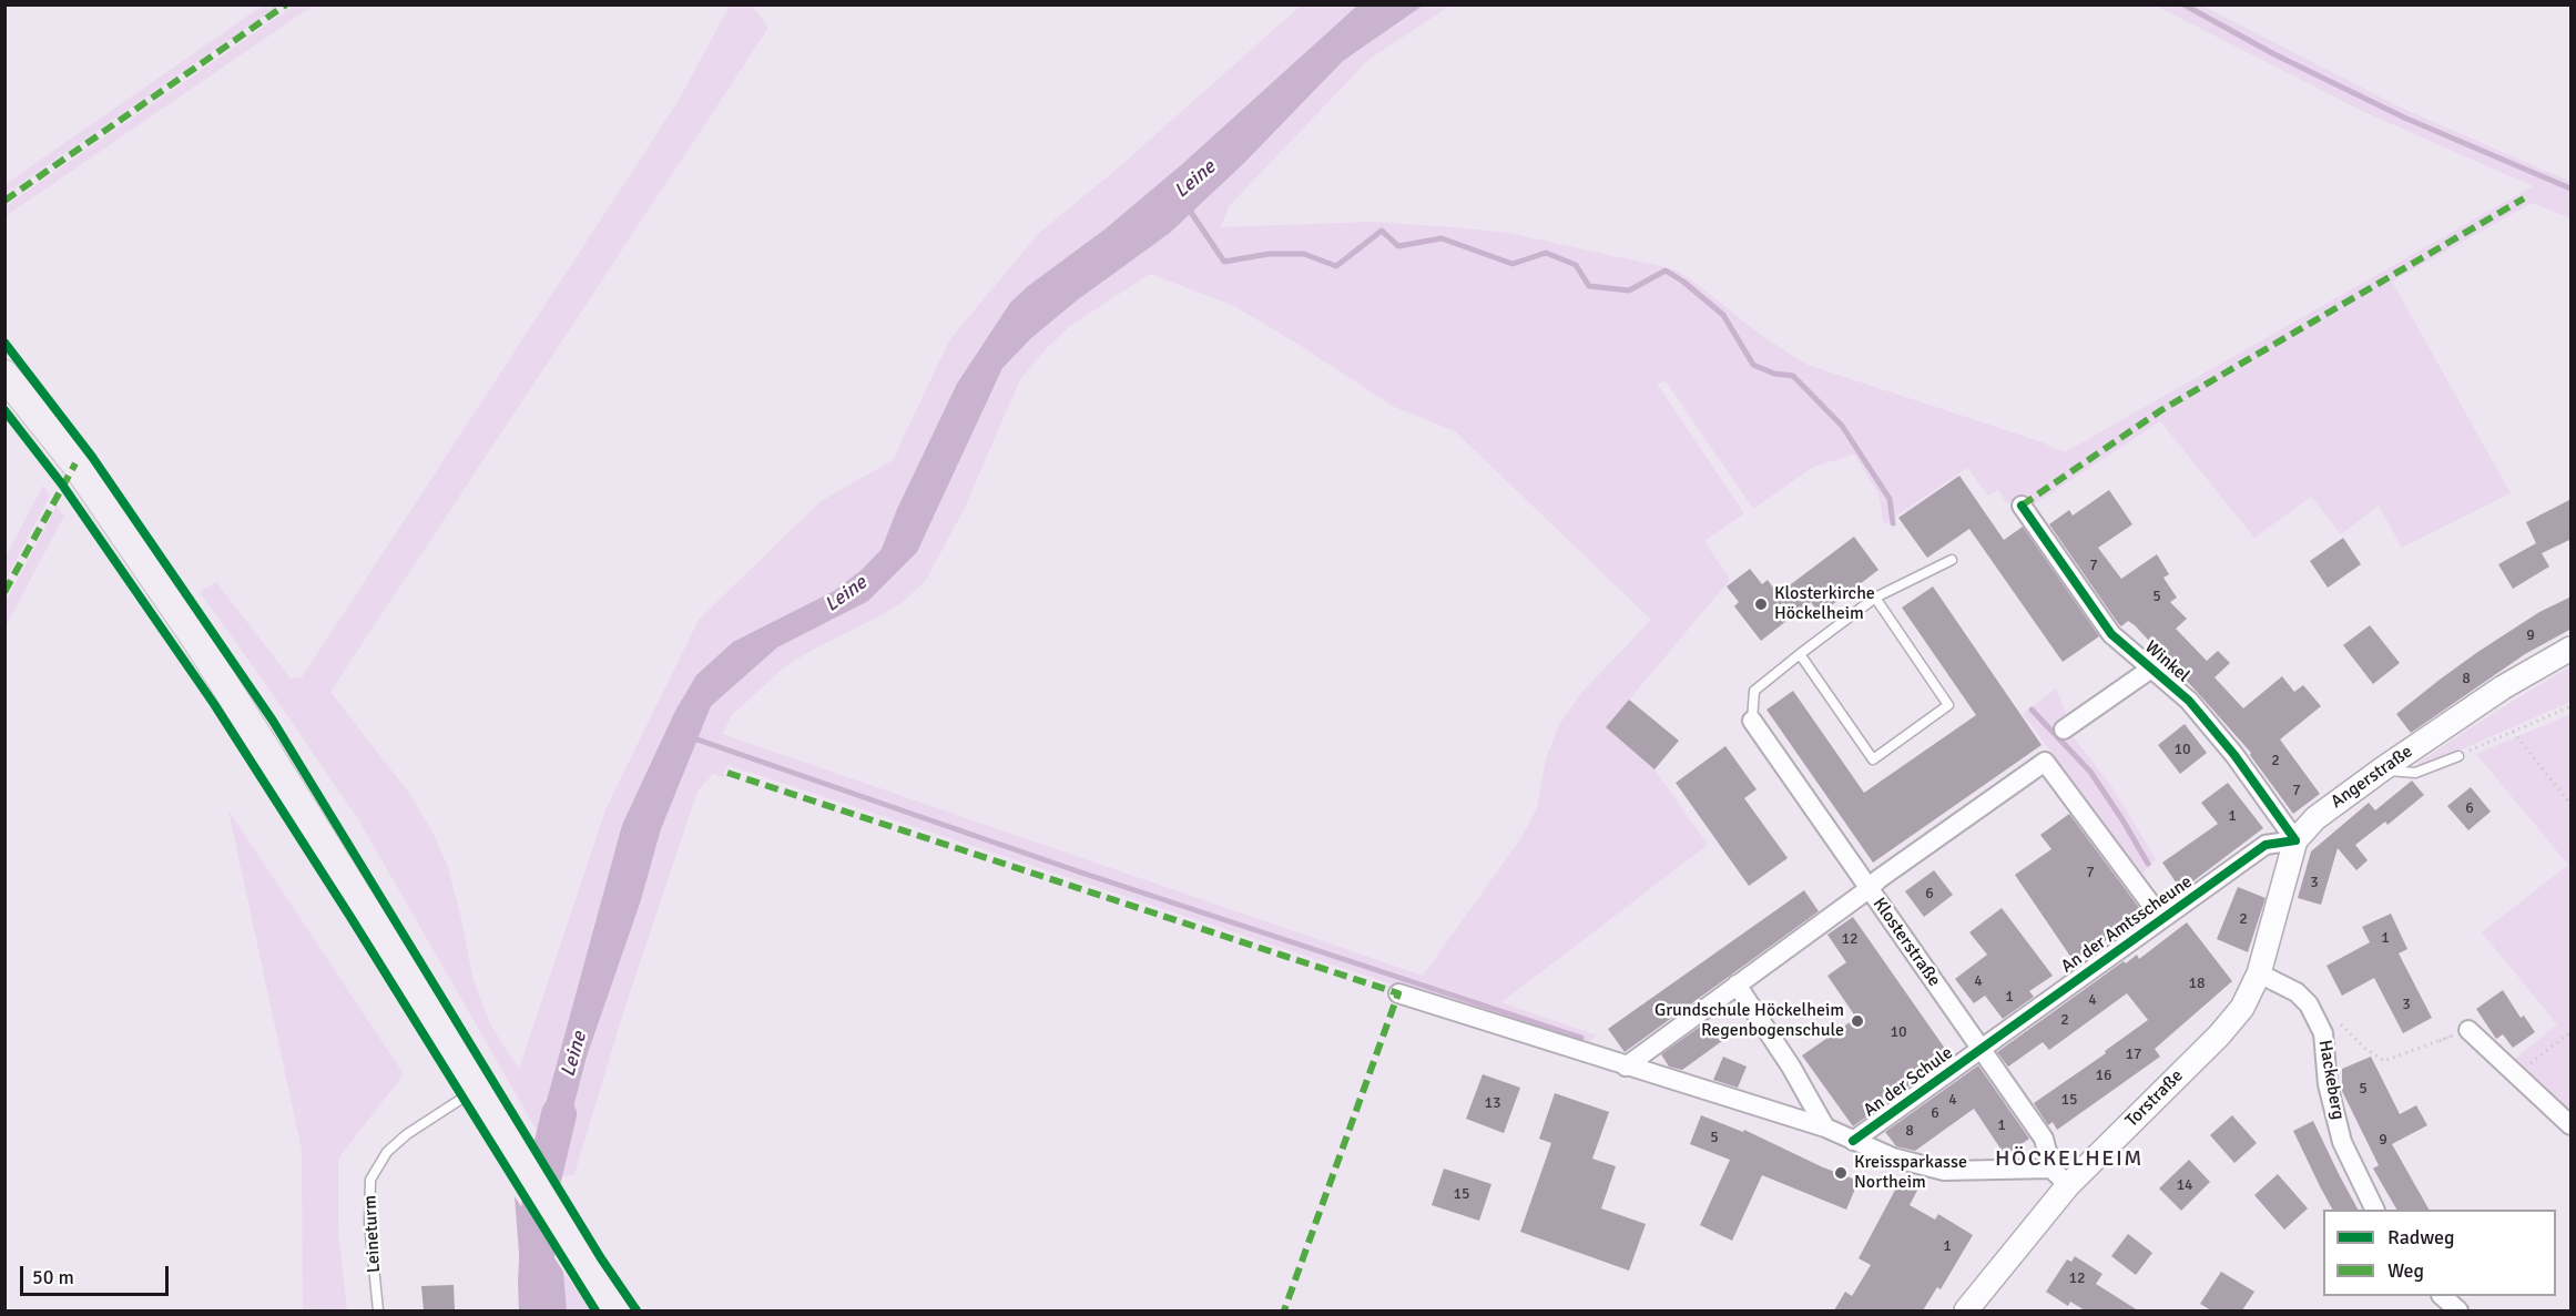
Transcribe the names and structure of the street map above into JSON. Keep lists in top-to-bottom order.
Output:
{
  "streets": {
    "street": [
      "Winkel",
      "Angerstraße",
      "An der Amtsscheune",
      "Klosterstraße",
      "Hackeberg",
      "An der Schule",
      "Torstraße"
    ],
    "lane": ["Leineturm"]
  },
  "crossings": [
    ["Winkel", "Angerstraße"],
    ["Winkel", "An der Amtsscheune"],
    ["Angerstraße", "An der Amtsscheune"],
    ["Angerstraße", "Hackeberg"],
    ["Angerstraße", "Torstraße"],
    ["An der Amtsscheune", "Klosterstraße"],
    ["An der Amtsscheune", "An der Schule"],
    ["Klosterstraße", "An der Schule"],
    ["Hackeberg", "Torstraße"]
  ],
  "districts": ["HÖCKELHEIM"],
  "water": ["Leine"],
  "places": ["Klosterkirche Höckelheim", "Grundschule Höckelheim Regenbogenschule", "Kreissparkasse Northeim"],
  "house_numbers": [
    "7",
    "5",
    "9",
    "8",
    "10",
    "2",
    "7",
    "6",
    "1",
    "7",
    "3",
    "6",
    "2",
    "1",
    "12",
    "4",
    "18",
    "1",
    "4",
    "3",
    "2",
    "10",
    "17",
    "16",
    "5",
    "4",
    "15",
    "13",
    "6",
    "1",
    "8",
    "5",
    "9",
    "14",
    "15",
    "1",
    "12"
  ],
  "legend": ["Radweg", "Weg"],
  "scale_bar": "50 m"
}
